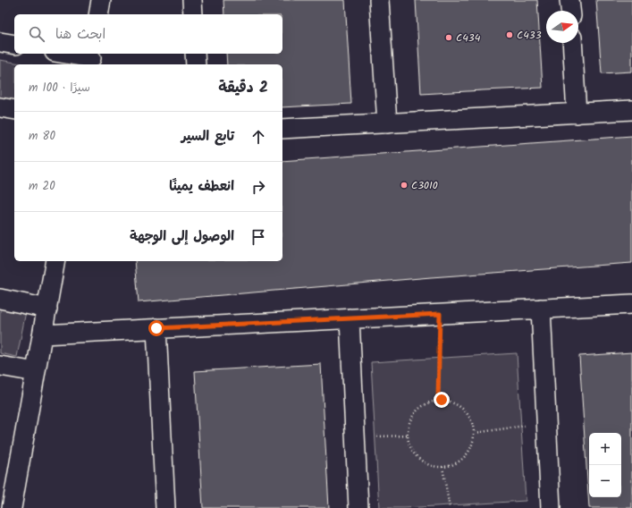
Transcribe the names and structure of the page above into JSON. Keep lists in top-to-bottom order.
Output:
{
  "places": ["C433", "C434", "C3010"],
  "north": "right",
  "page": {
    "search": "ابحث هنا",
    "heading": ["2 دقيقة", "سيرًا · 100 m"],
    "list": [
      ["تابع السير", "80 m"],
      ["انعطف يمينًا", "20 m"],
      "الوصول إلى الوجهة"
    ],
    "map_buttons": ["+", "−"]
  }
}
